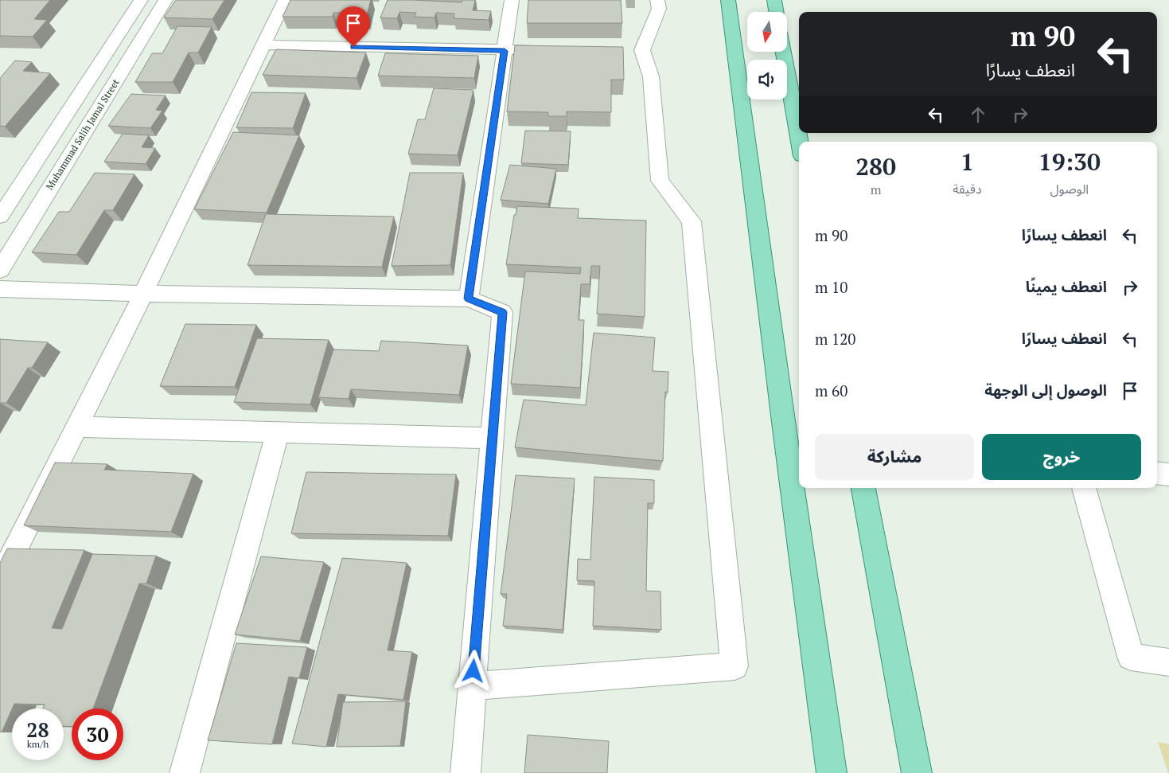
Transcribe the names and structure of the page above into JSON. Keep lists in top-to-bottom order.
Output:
{
  "streets": {
    "street": ["Muhammad Salih Jamal Street"]
  },
  "north": "bottom",
  "page": {
    "turn": ["90 m", "انعطف يسارًا"],
    "eta": [
      "19:30",
      "الوصول",
      "1",
      "دقيقة",
      "280",
      "m"
    ],
    "list": [
      {
        "name": "انعطف يسارًا",
        "value": "90 m"
      },
      {
        "name": "انعطف يمينًا",
        "value": "10 m"
      },
      {
        "name": "انعطف يسارًا",
        "value": "120 m"
      },
      {
        "name": "الوصول إلى الوجهة",
        "value": "60 m"
      }
    ],
    "buttons": ["خروج", "مشاركة"],
    "speed": "28 km/h",
    "limit": "30"
  }
}
